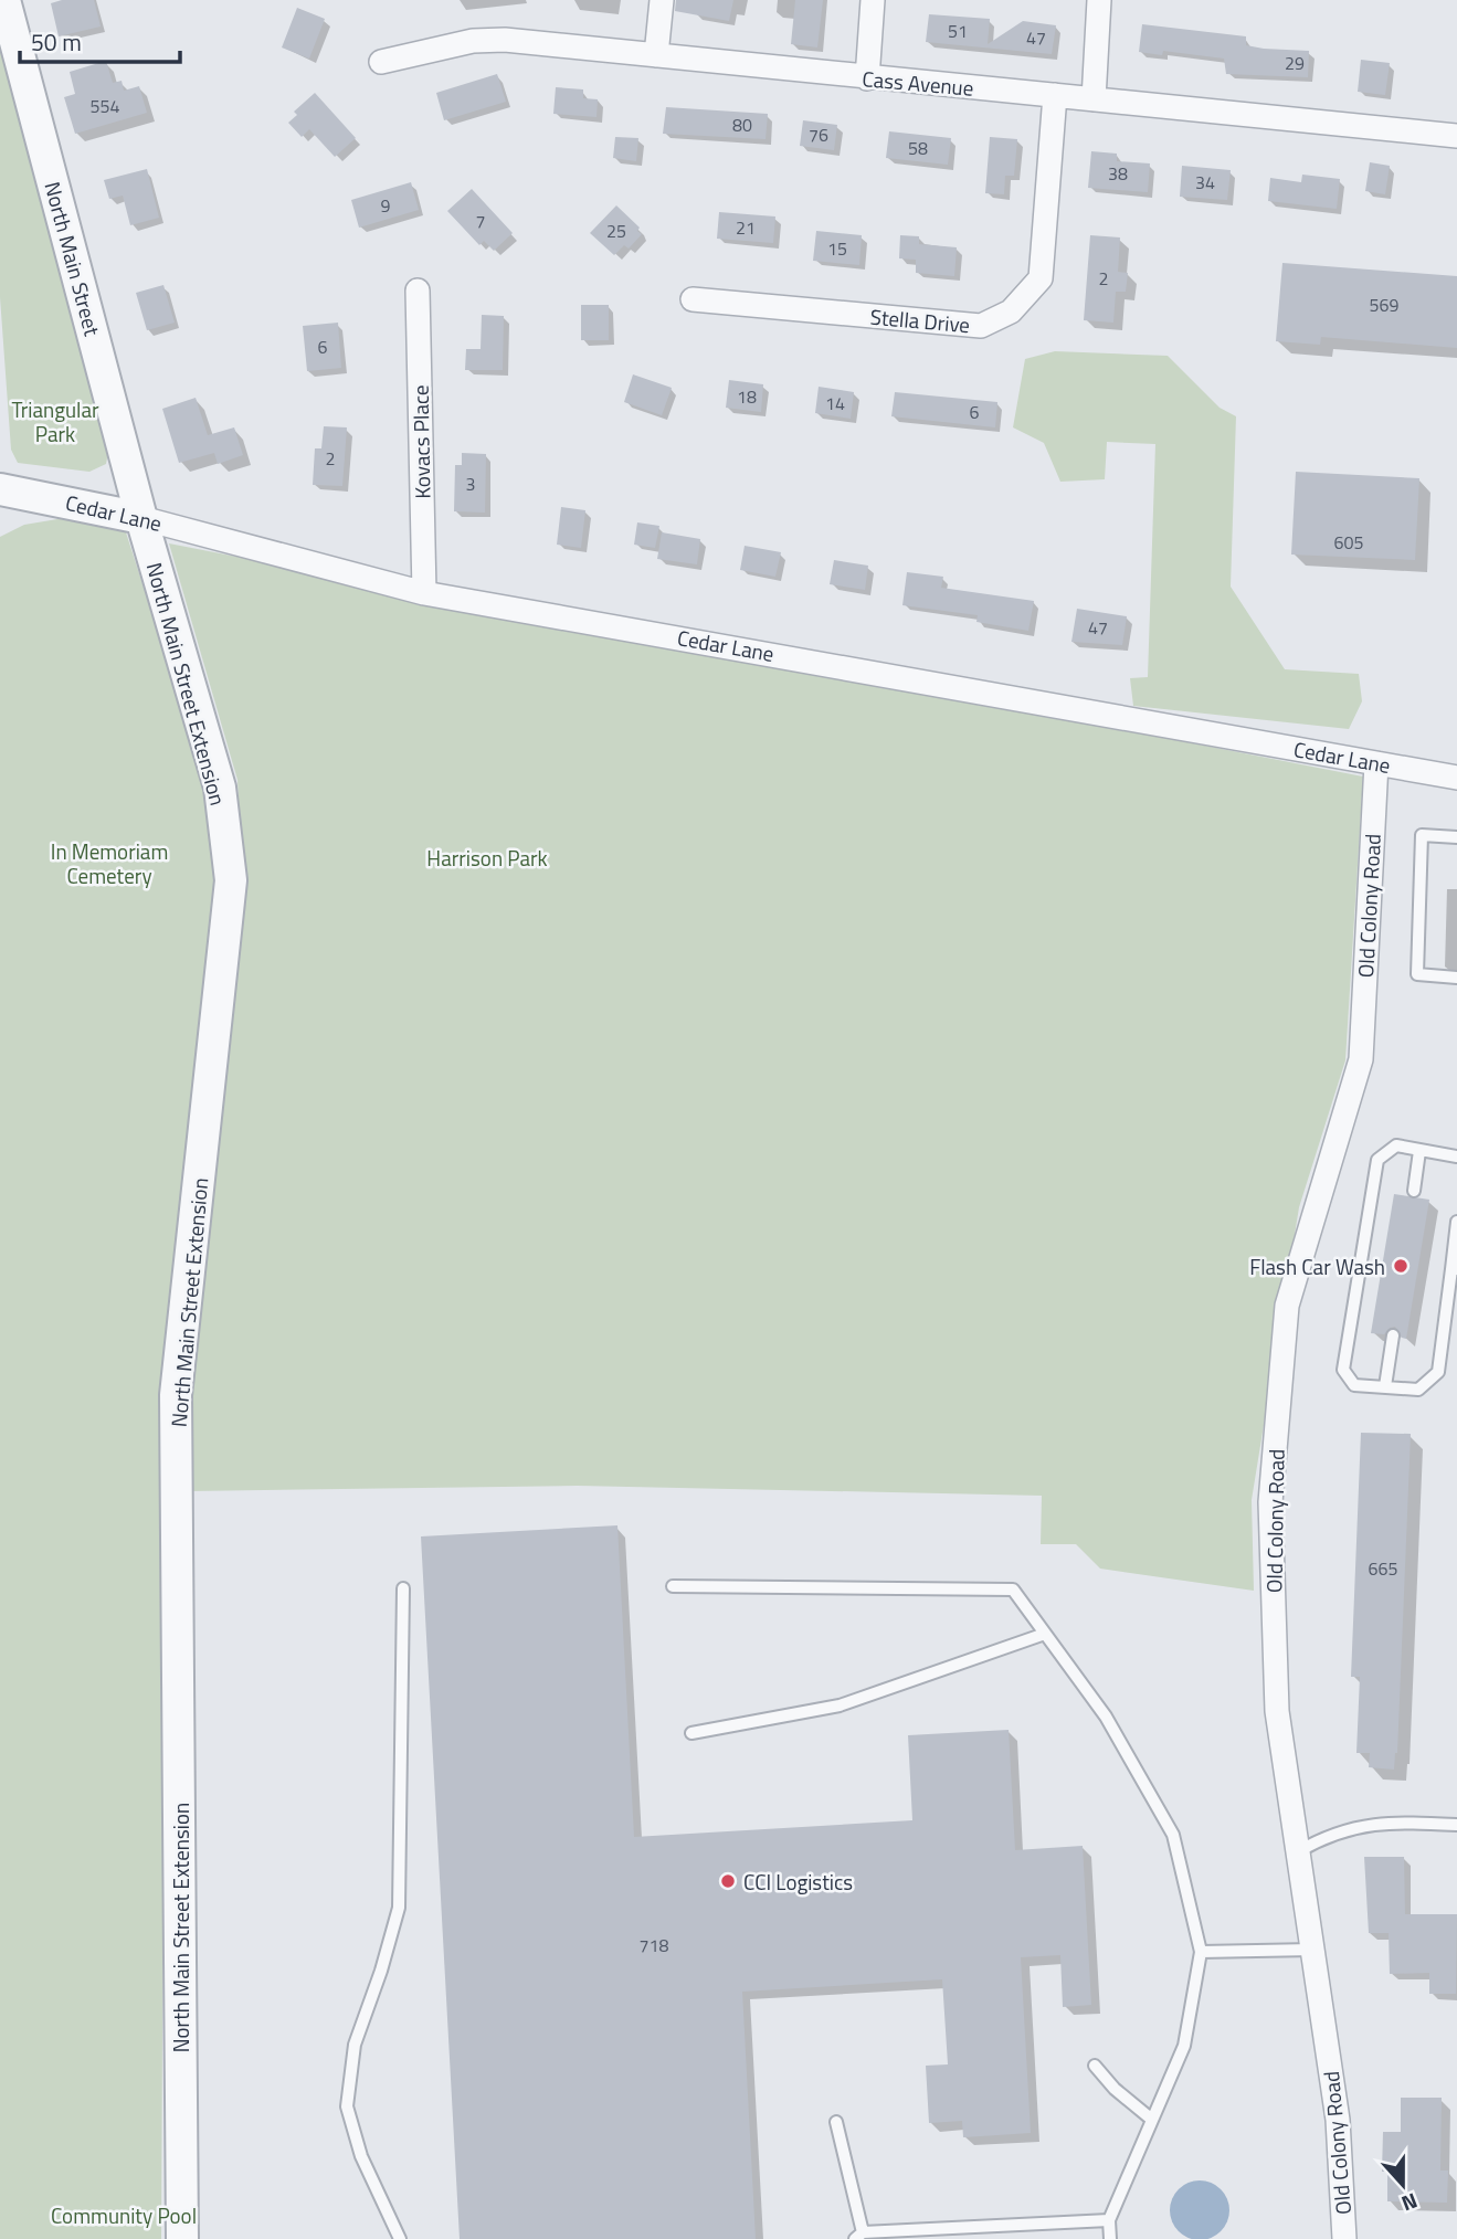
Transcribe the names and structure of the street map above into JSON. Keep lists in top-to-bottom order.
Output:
{
  "streets": {
    "street": [
      "Cass Avenue",
      "North Main Street",
      "Stella Drive",
      "Kovacs Place",
      "Cedar Lane",
      "North Main Street Extension",
      "Old Colony Road"
    ]
  },
  "crossings": [
    ["Cass Avenue", "Stella Drive"],
    ["North Main Street", "Cedar Lane"],
    ["North Main Street", "North Main Street Extension"],
    ["Kovacs Place", "Cedar Lane"],
    ["Cedar Lane", "North Main Street Extension"],
    ["Cedar Lane", "Old Colony Road"]
  ],
  "parks": [
    "Triangular Park",
    "In Memoriam Cemetery",
    "Harrison Park",
    "Community Pool"
  ],
  "places": ["Flash Car Wash", "CCI Logistics"],
  "house_numbers": [
    "51",
    "47",
    "29",
    "554",
    "80",
    "76",
    "58",
    "38",
    "34",
    "9",
    "7",
    "21",
    "25",
    "15",
    "2",
    "569",
    "6",
    "18",
    "14",
    "6",
    "2",
    "3",
    "605",
    "47",
    "665",
    "718"
  ],
  "scale_bar": "50 m",
  "north": "bottom"
}
